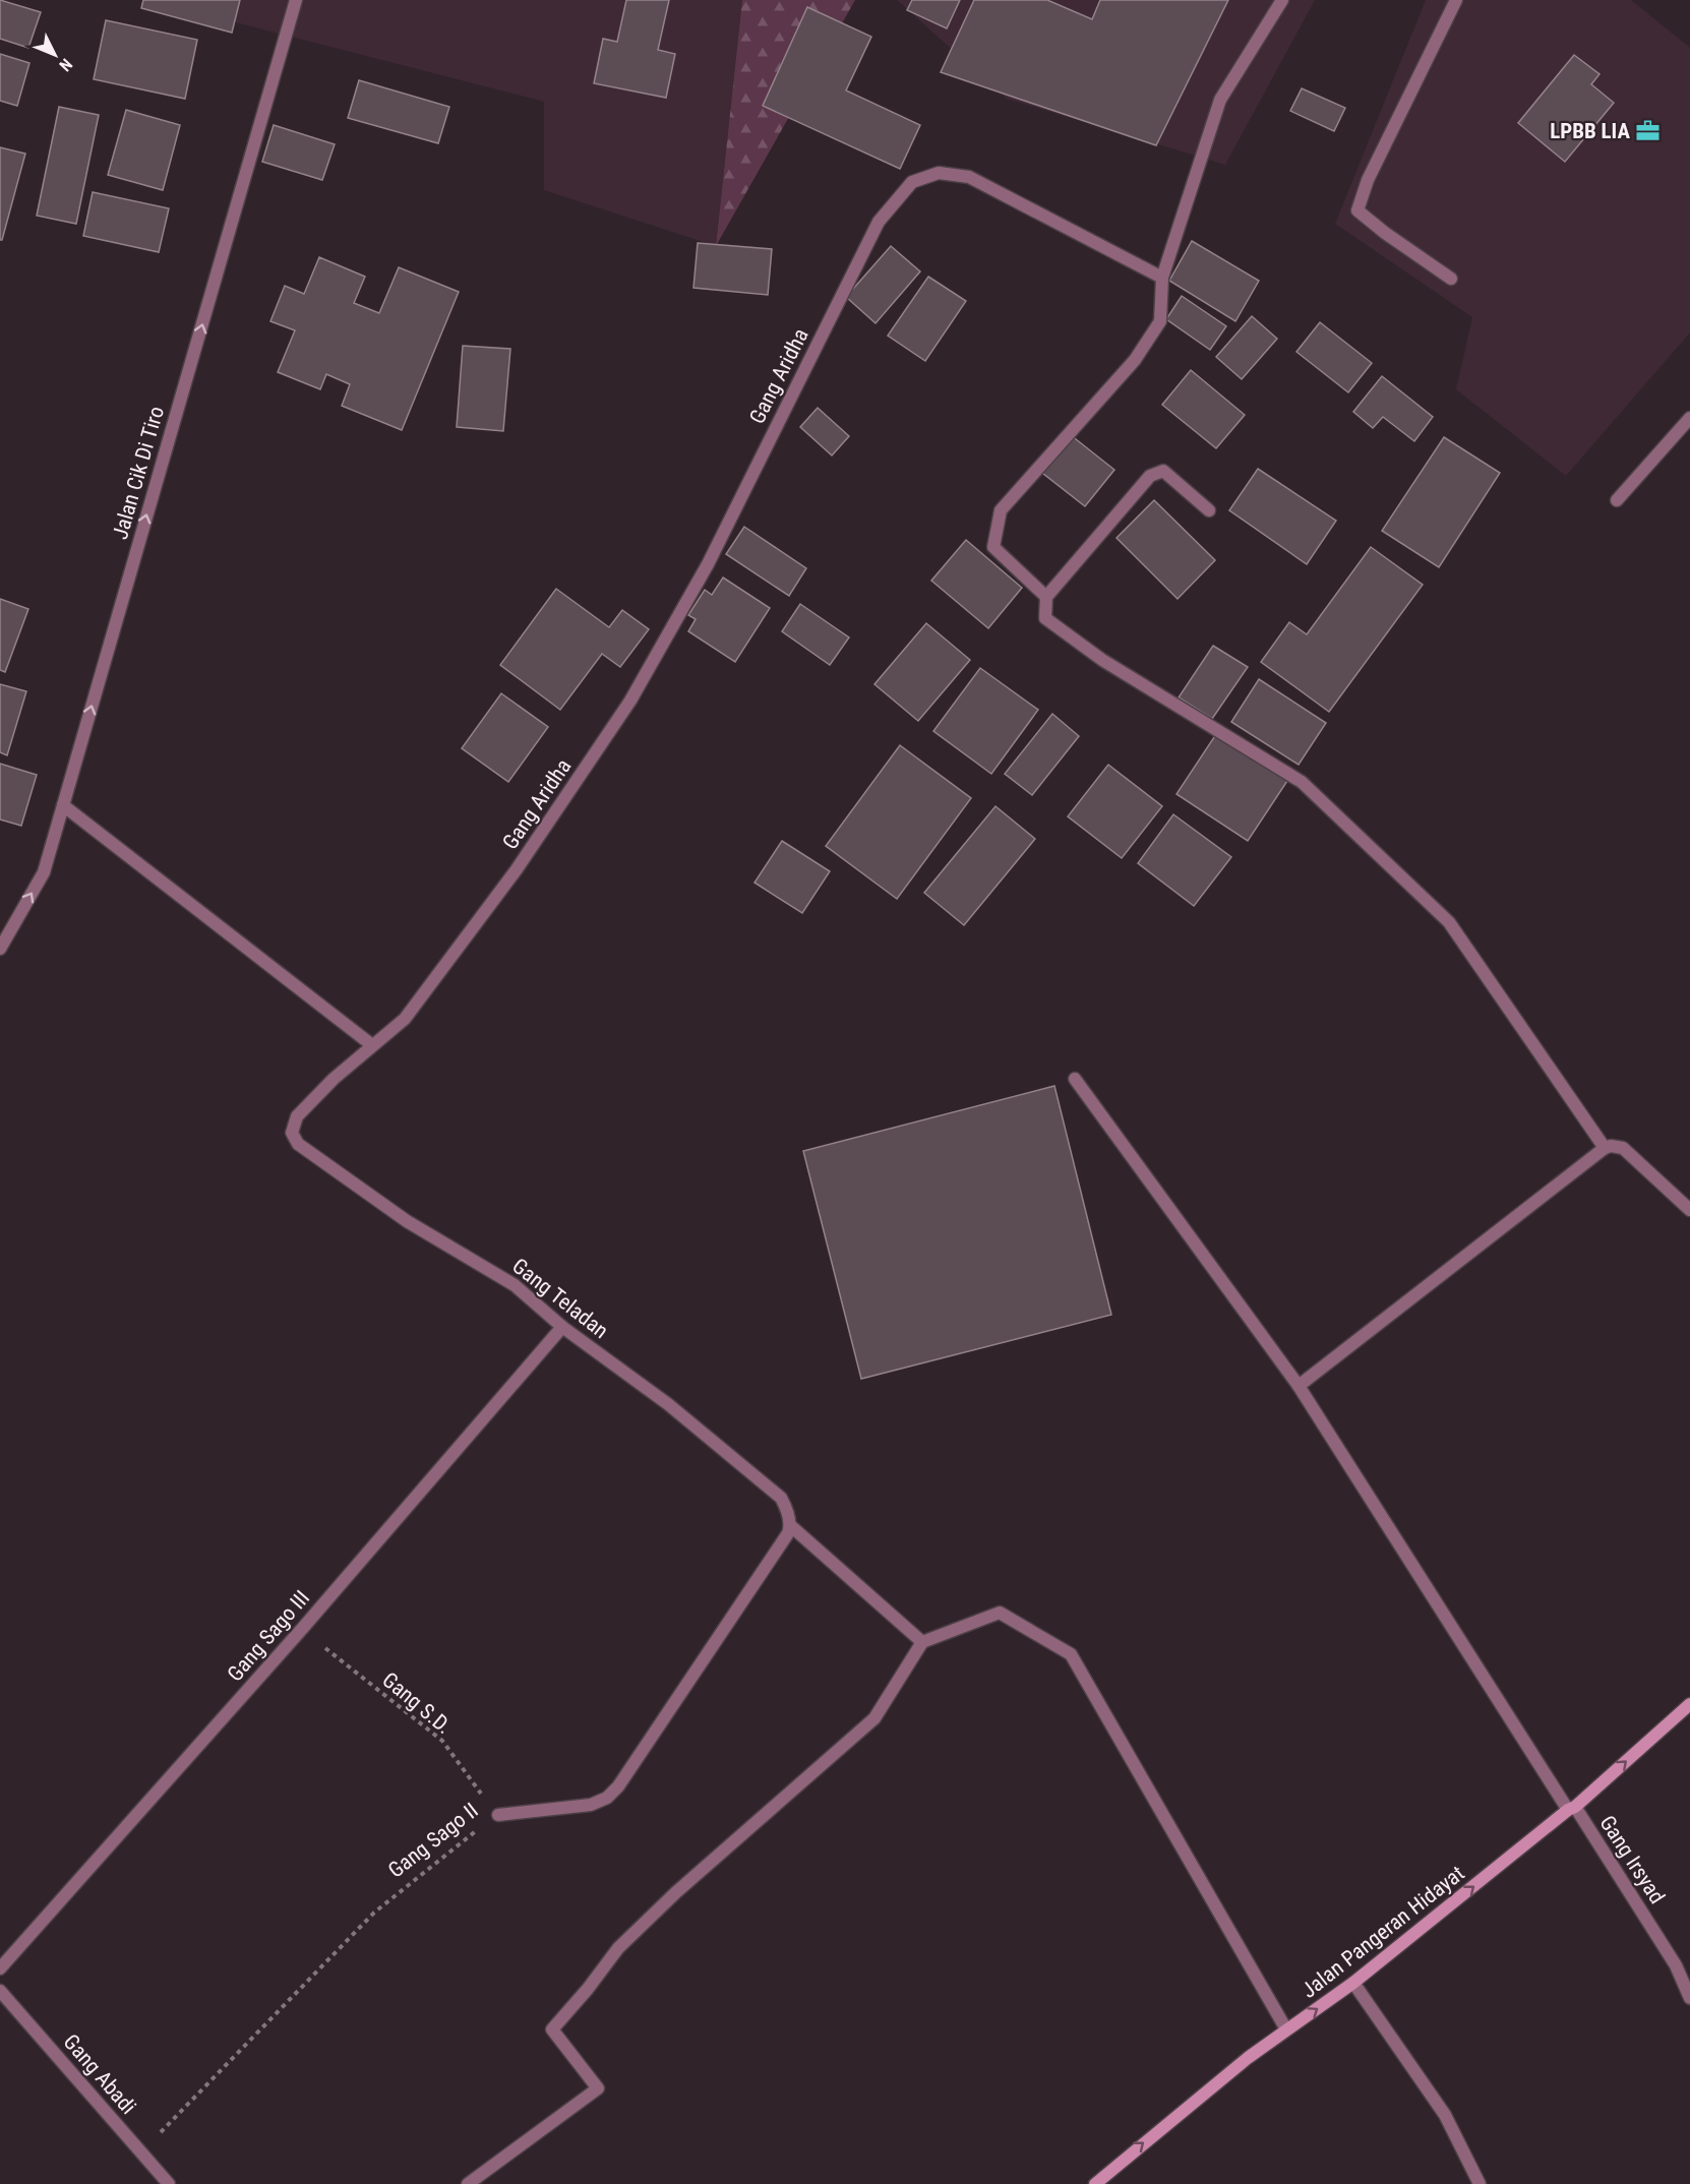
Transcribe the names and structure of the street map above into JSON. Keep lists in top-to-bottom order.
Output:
{
  "streets": {
    "main road": ["Jalan Pangeran Hidayat"],
    "street": [
      "Gang Aridha",
      "Jalan Cik Di Tiro",
      "Gang Teladan",
      "Gang Sago III",
      "Gang Sago II",
      "Gang Irsyad",
      "Gang Abadi"
    ],
    "path": ["Gang S.D."]
  },
  "crossings": [
    ["Gang Aridha", "Gang Teladan"],
    ["Gang Teladan", "Gang Sago III"],
    ["Gang Teladan", "Gang Sago II"],
    ["Gang Sago III", "Gang S.D."],
    ["Gang S.D.", "Gang Sago II"],
    ["Gang Sago II", "Gang Abadi"],
    ["Gang Irsyad", "Jalan Pangeran Hidayat"]
  ],
  "one_way": ["Jalan Cik Di Tiro", "Jalan Pangeran Hidayat"],
  "places": {
    "office": ["LPBB LIA"]
  },
  "north": "bottom right"
}
